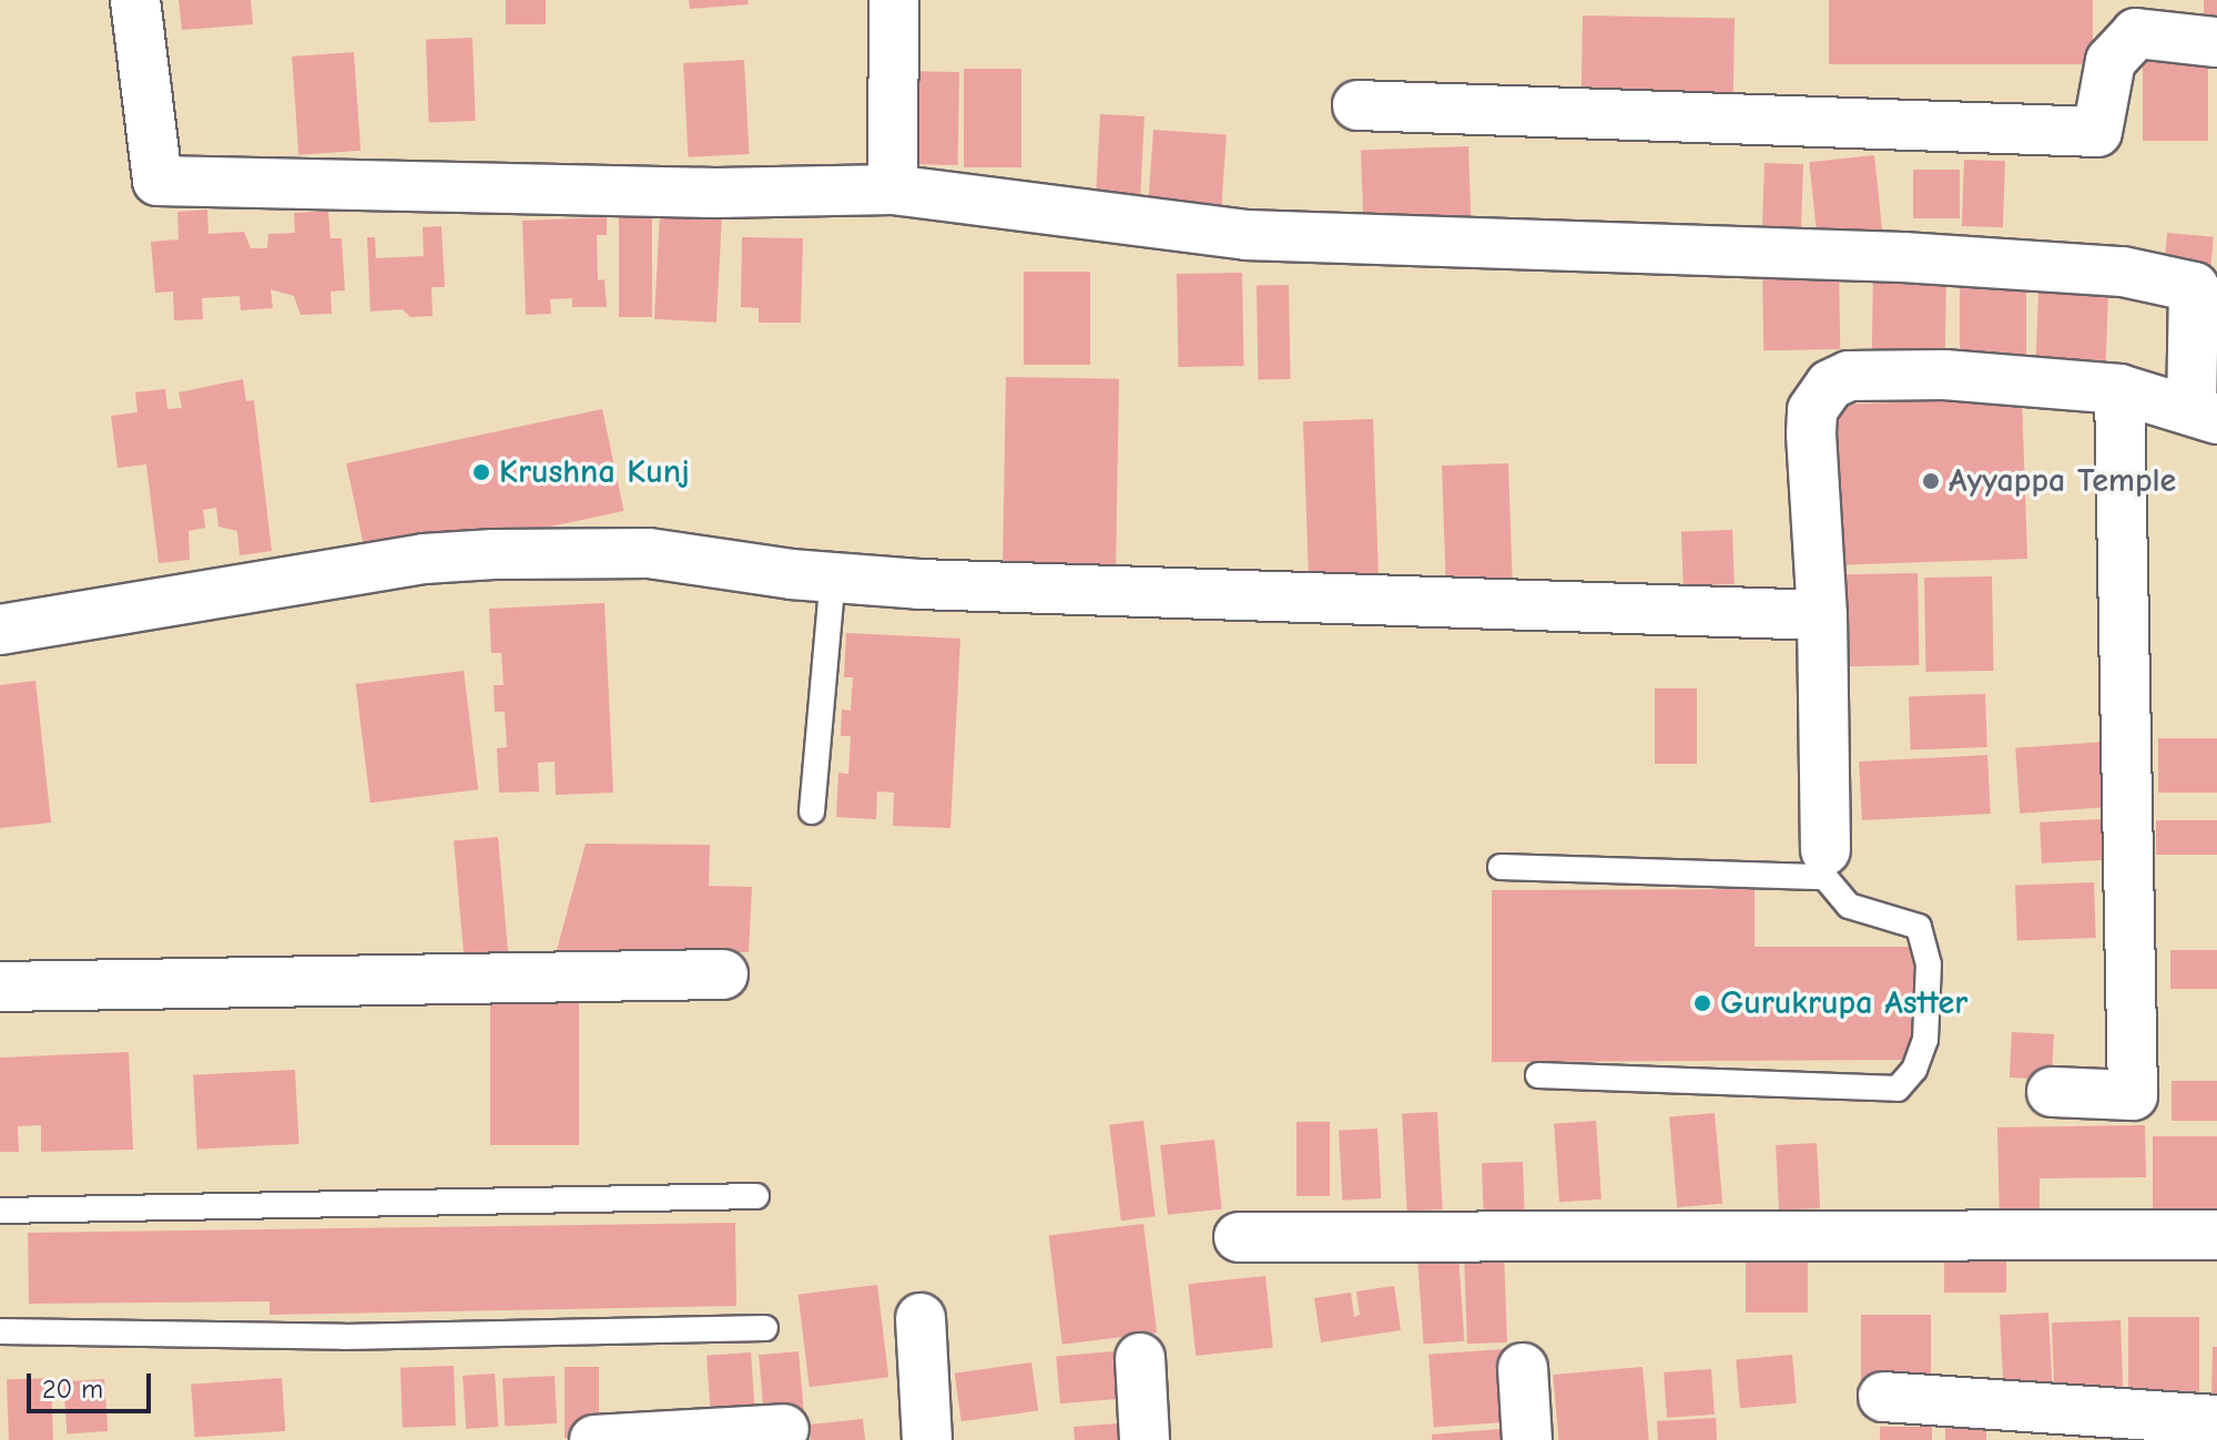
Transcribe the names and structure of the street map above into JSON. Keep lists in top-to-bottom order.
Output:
{
  "places": ["Krushna Kunj", "Ayyappa Temple", "Gurukrupa Astter"],
  "scale_bar": "20 m"
}
